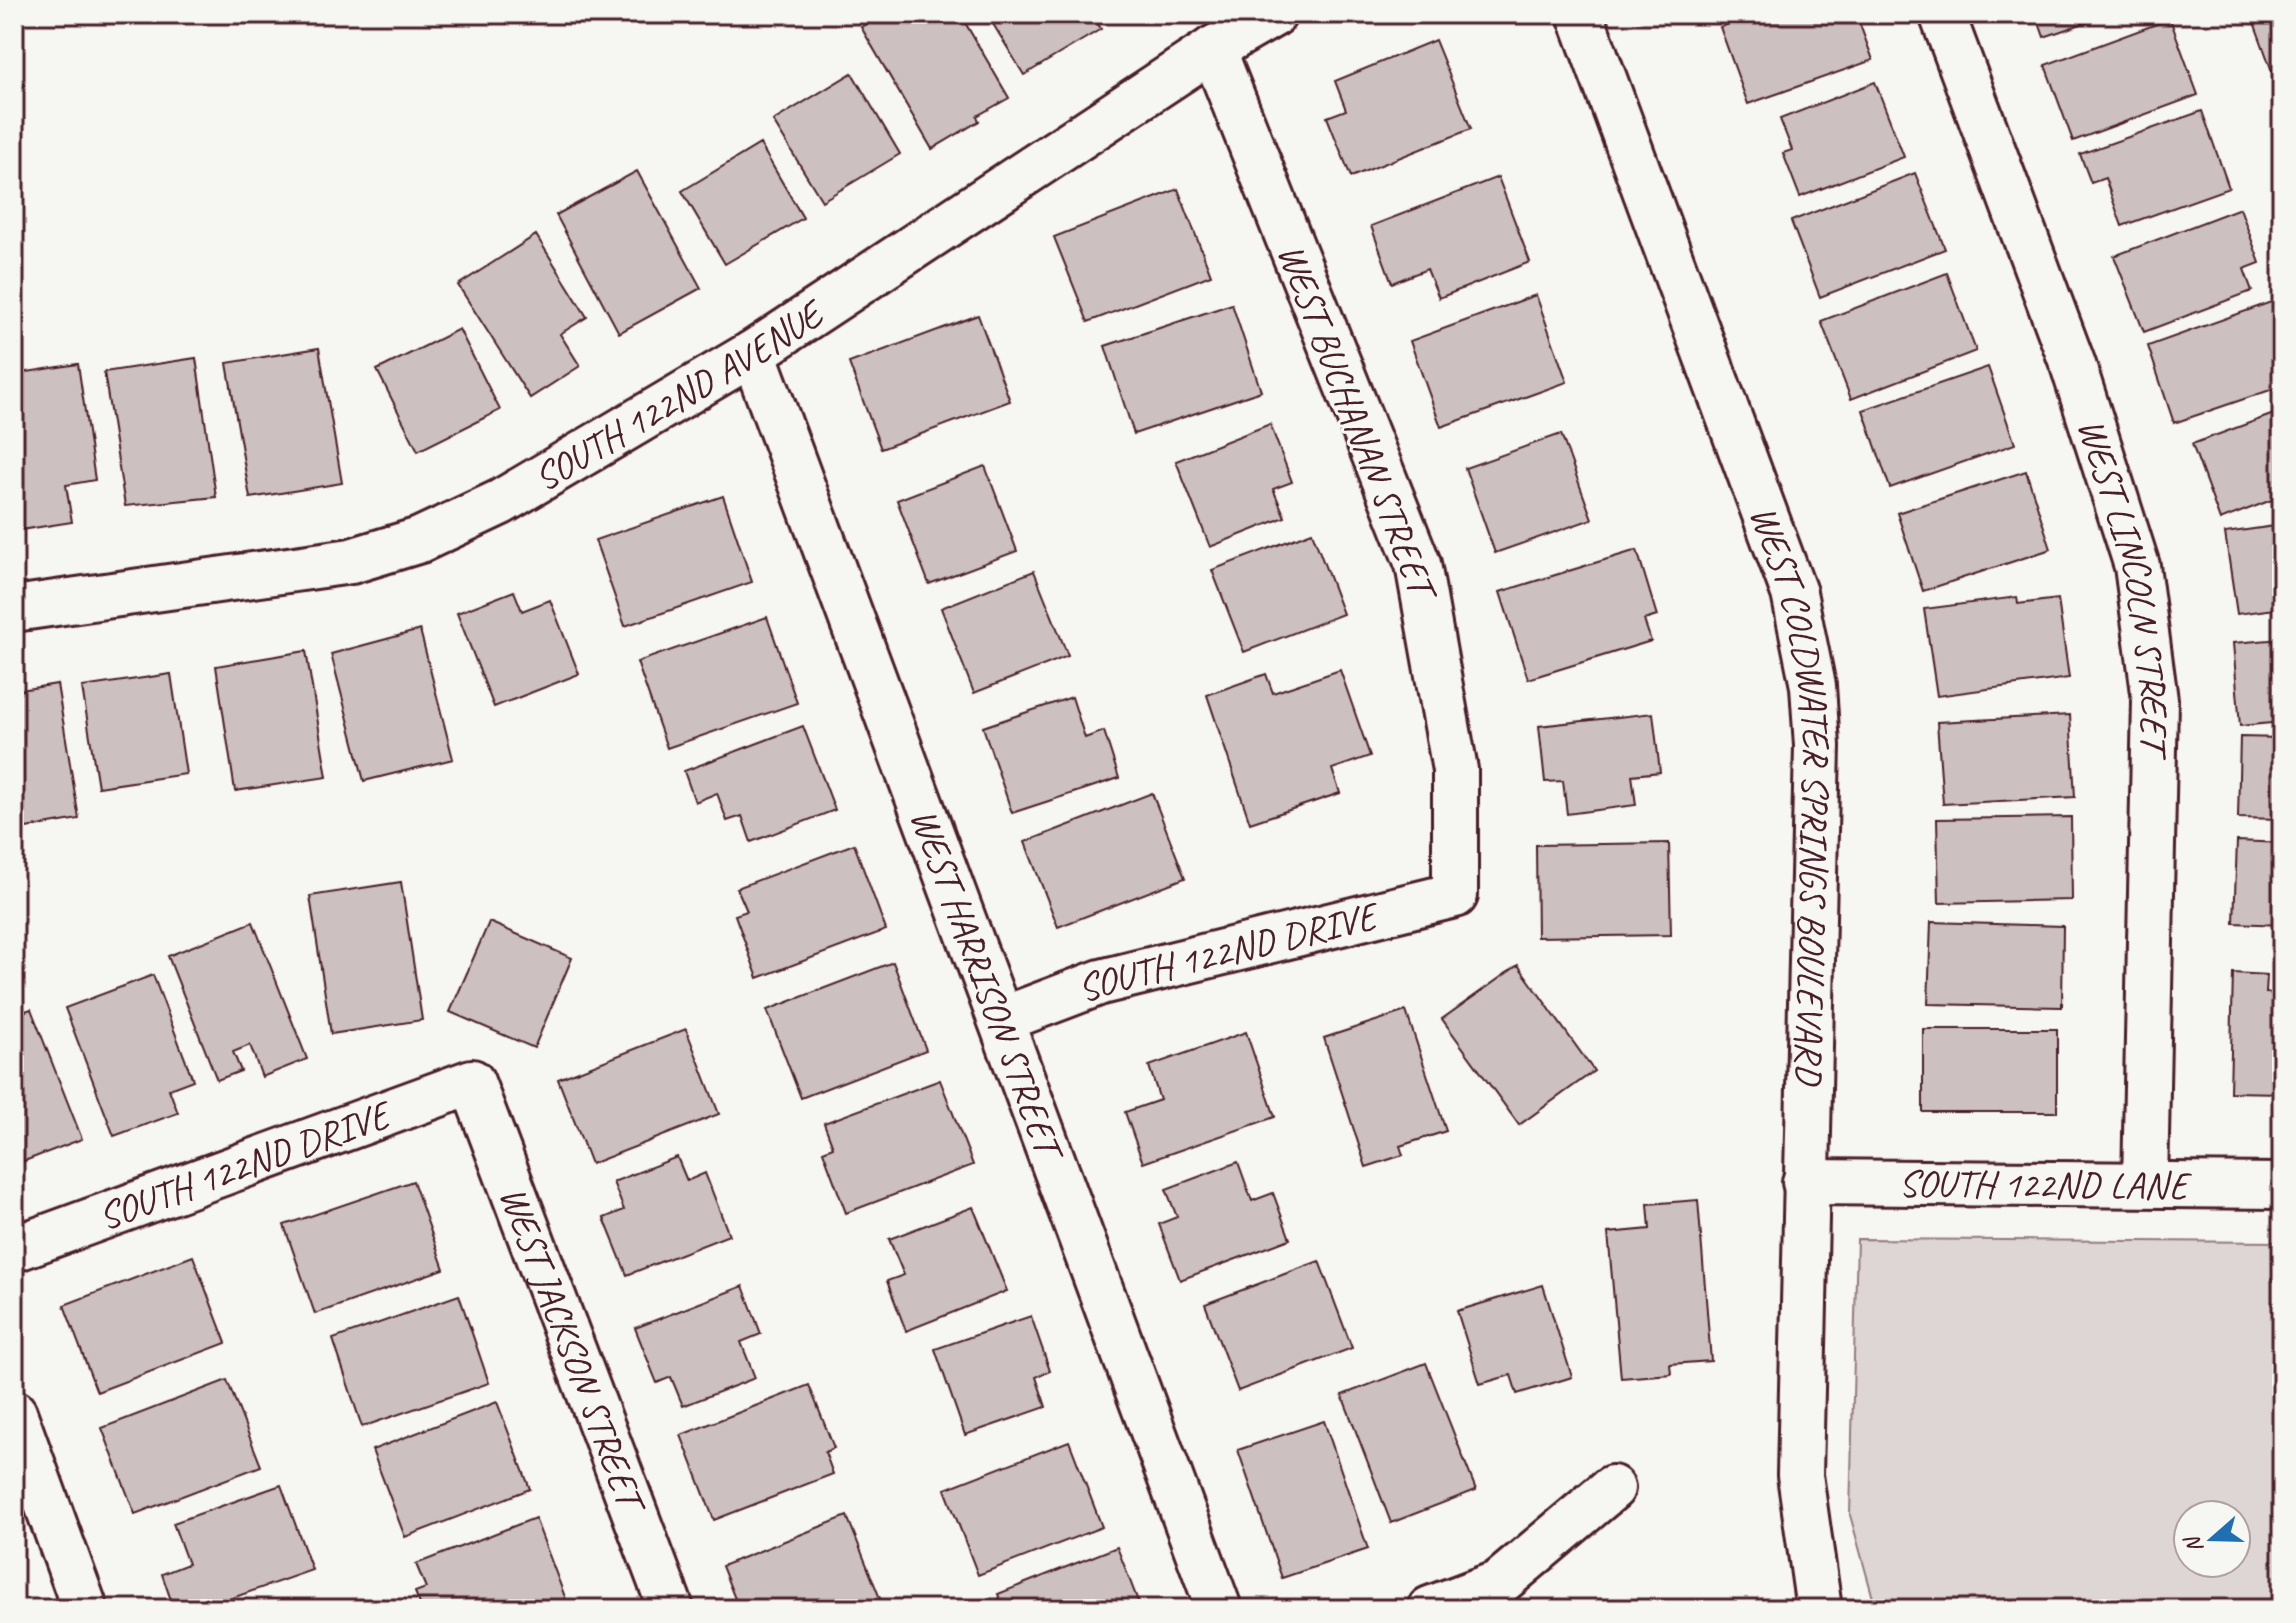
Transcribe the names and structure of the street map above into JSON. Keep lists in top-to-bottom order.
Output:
{
  "streets": {
    "street": [
      "SOUTH 122ND AVENUE",
      "WEST BUCHANAN STREET",
      "WEST LINCOLN STREET",
      "WEST COLDWATER SPRINGS BOULEVARD",
      "SOUTH 122ND DRIVE",
      "WEST HARRISON STREET",
      "SOUTH 122ND LANE",
      "WEST JACKSON STREET"
    ]
  },
  "crossings": [
    ["SOUTH 122ND AVENUE", "WEST BUCHANAN STREET"],
    ["SOUTH 122ND AVENUE", "WEST HARRISON STREET"],
    ["WEST BUCHANAN STREET", "SOUTH 122ND DRIVE"],
    ["WEST LINCOLN STREET", "SOUTH 122ND LANE"],
    ["WEST COLDWATER SPRINGS BOULEVARD", "SOUTH 122ND LANE"],
    ["SOUTH 122ND DRIVE", "WEST HARRISON STREET"],
    ["SOUTH 122ND DRIVE", "WEST JACKSON STREET"]
  ],
  "north": "left"
}
